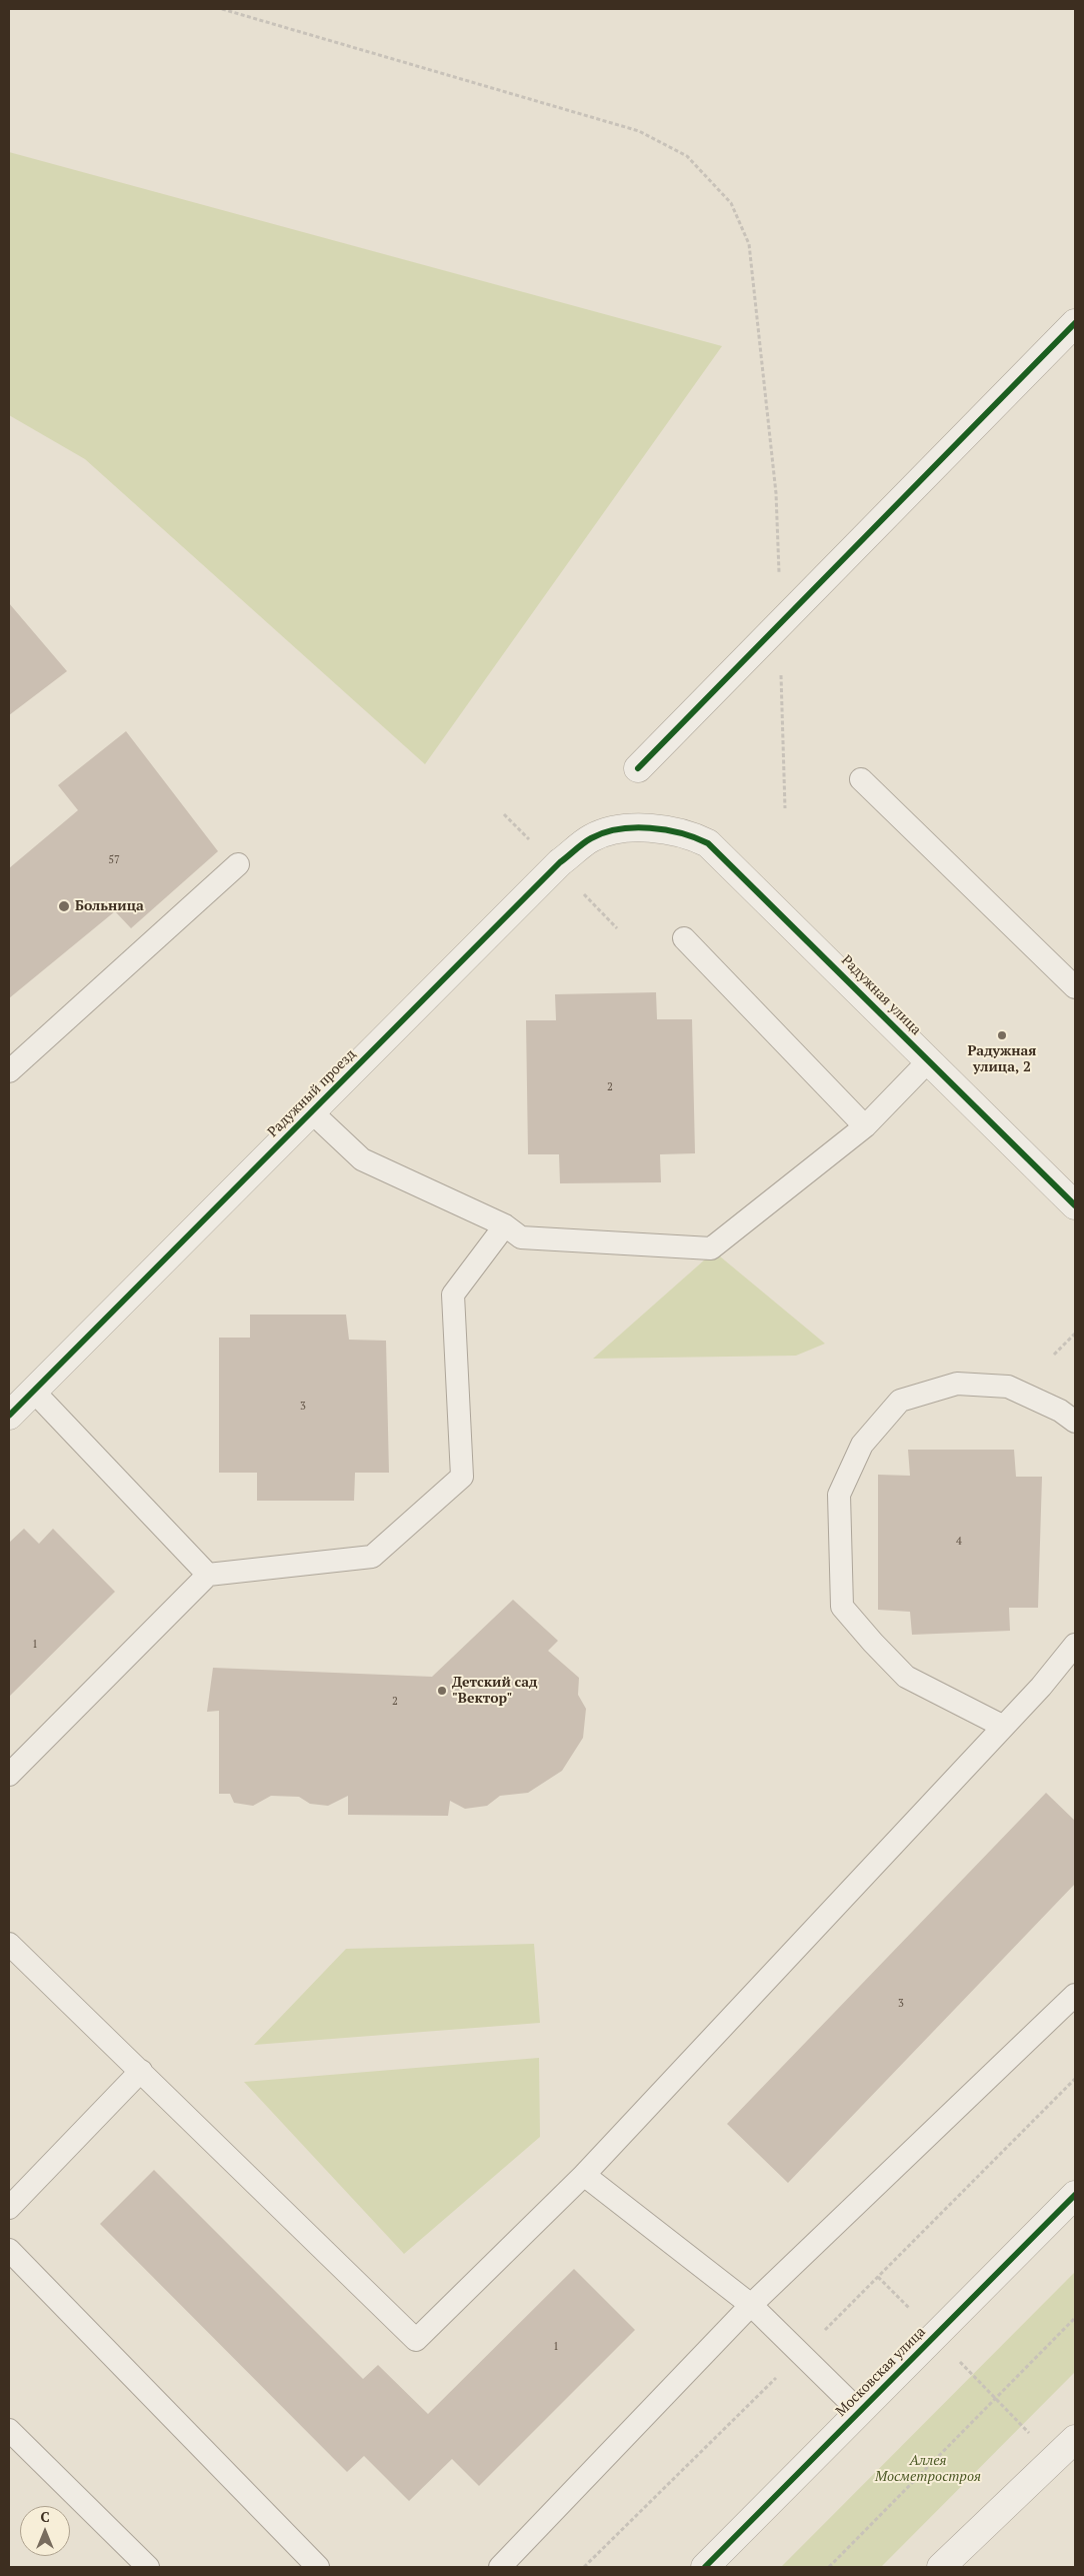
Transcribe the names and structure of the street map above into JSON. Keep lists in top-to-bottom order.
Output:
{
  "streets": {
    "street": ["Радужная улица", "Радужный проезд", "Московская улица"]
  },
  "crossings": [
    ["Радужная улица", "Радужный проезд"]
  ],
  "parks": ["Аллея Мосметростроя"],
  "places": ["Больница", "Радужная улица, 2", "Детский сад \"Вектор\""],
  "house_numbers": [
    "57",
    "2",
    "3",
    "4",
    "1",
    "2",
    "3",
    "1"
  ],
  "north": "top"
}
